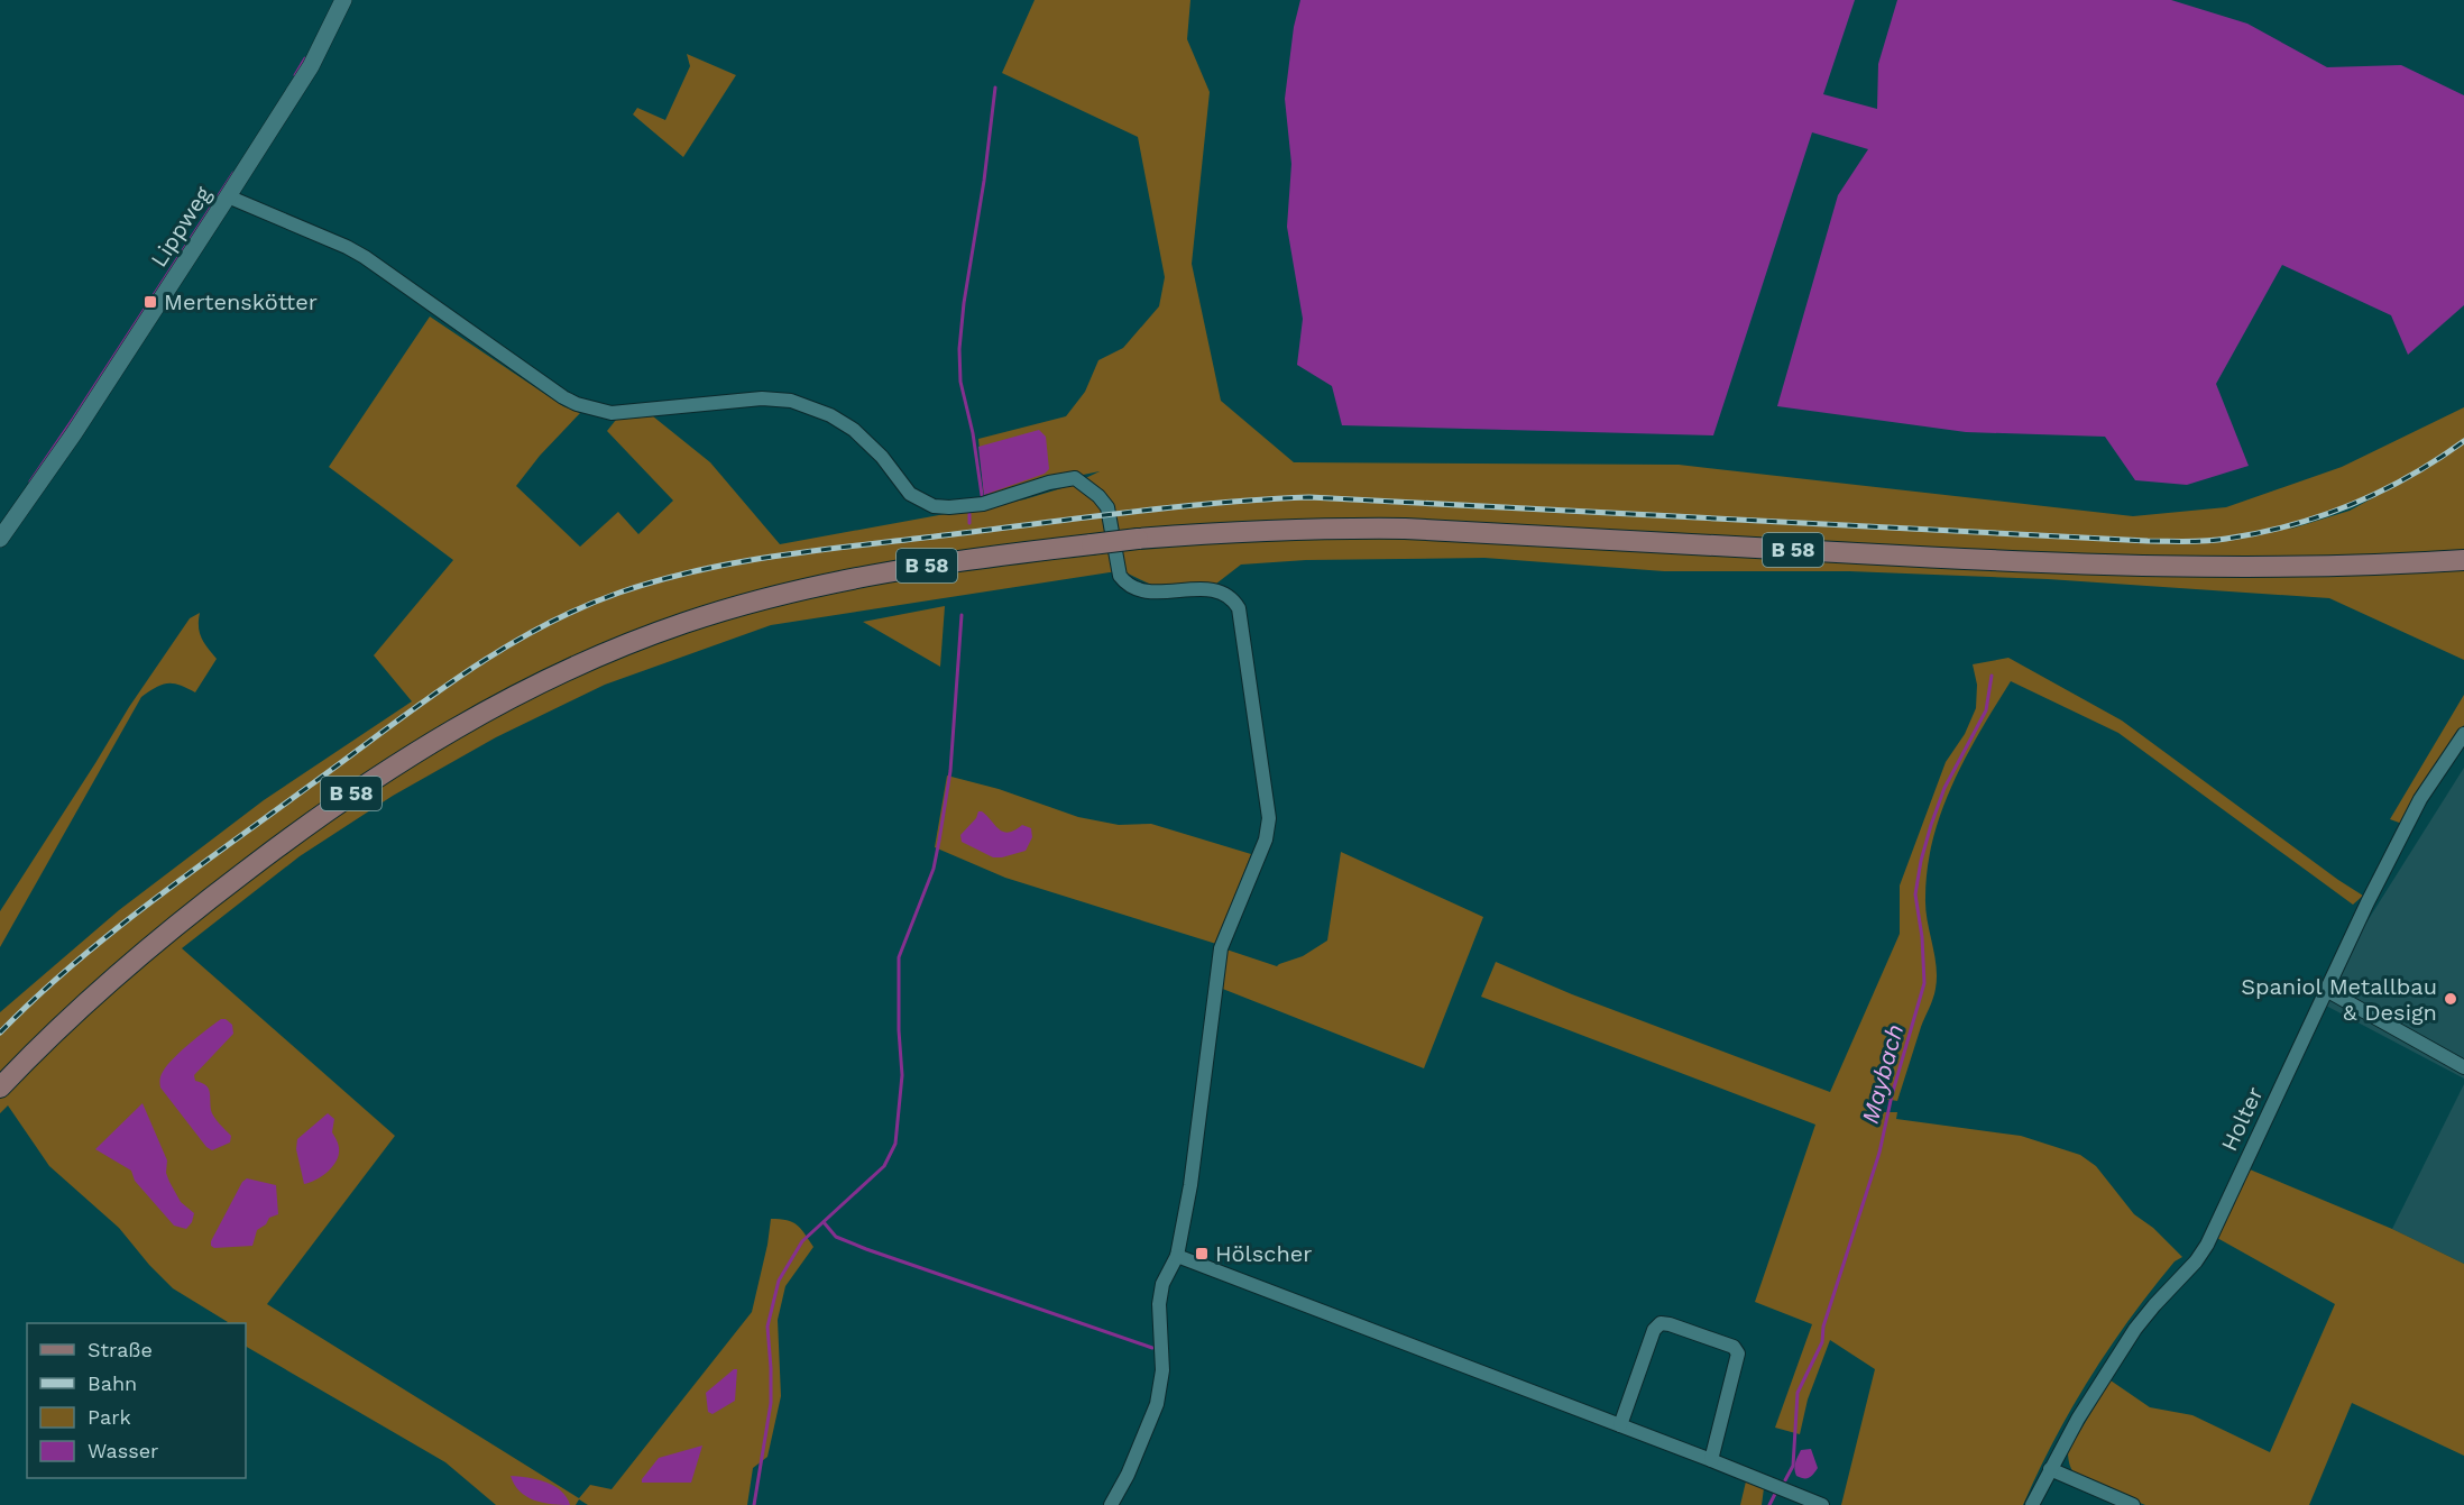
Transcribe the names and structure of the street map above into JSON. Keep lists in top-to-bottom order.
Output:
{
  "streets": {
    "main road": ["B 58"],
    "street": ["Lippweg", "Holter"]
  },
  "water": ["Maybach"],
  "places": {
    "transit": ["Mertenskötter", "Hölscher"],
    "other": ["Spaniol Metallbau & Design"]
  },
  "legend": [
    "Straße",
    "Bahn",
    "Park",
    "Wasser"
  ]
}
